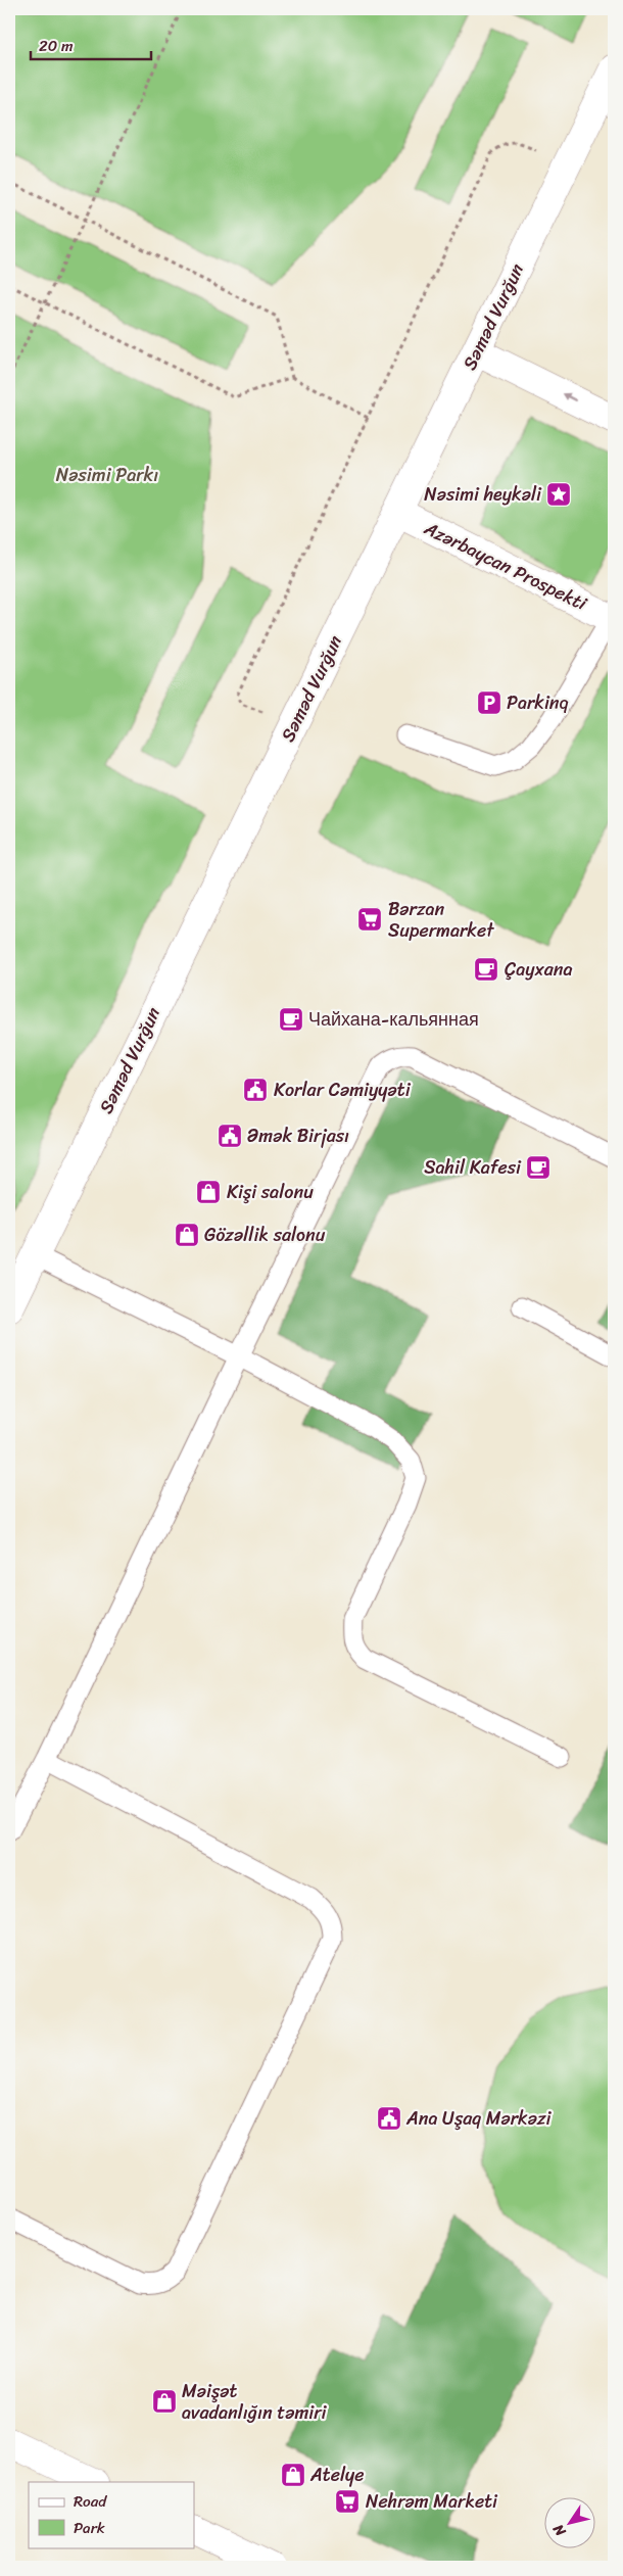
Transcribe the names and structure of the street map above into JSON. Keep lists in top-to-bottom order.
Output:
{
  "streets": {
    "main road": ["Səməd Vurğun", "Azərbaycan Prospekti"]
  },
  "crossings": [
    ["Səməd Vurğun", "Azərbaycan Prospekti"]
  ],
  "parks": ["Nəsimi Parkı"],
  "places": {
    "place": ["Nəsimi heykəli"],
    "parking": ["Parkinq"],
    "supermarket": ["Bərzan Supermarket", "Nehrəm Marketi"],
    "cafe": ["Çayxana", "Чайхана-кальянная", "Sahil Kafesi"],
    "public building": ["Korlar Cəmiyyəti", "Əmək Birjası", "Ana Uşaq Mərkəzi"],
    "shop": [
      "Kişi salonu",
      "Gözəllik salonu",
      "Məişət avadanlığın təmiri",
      "Atelye"
    ]
  },
  "legend": ["Road", "Park"],
  "scale_bar": "20 m",
  "north": "bottom left"
}
